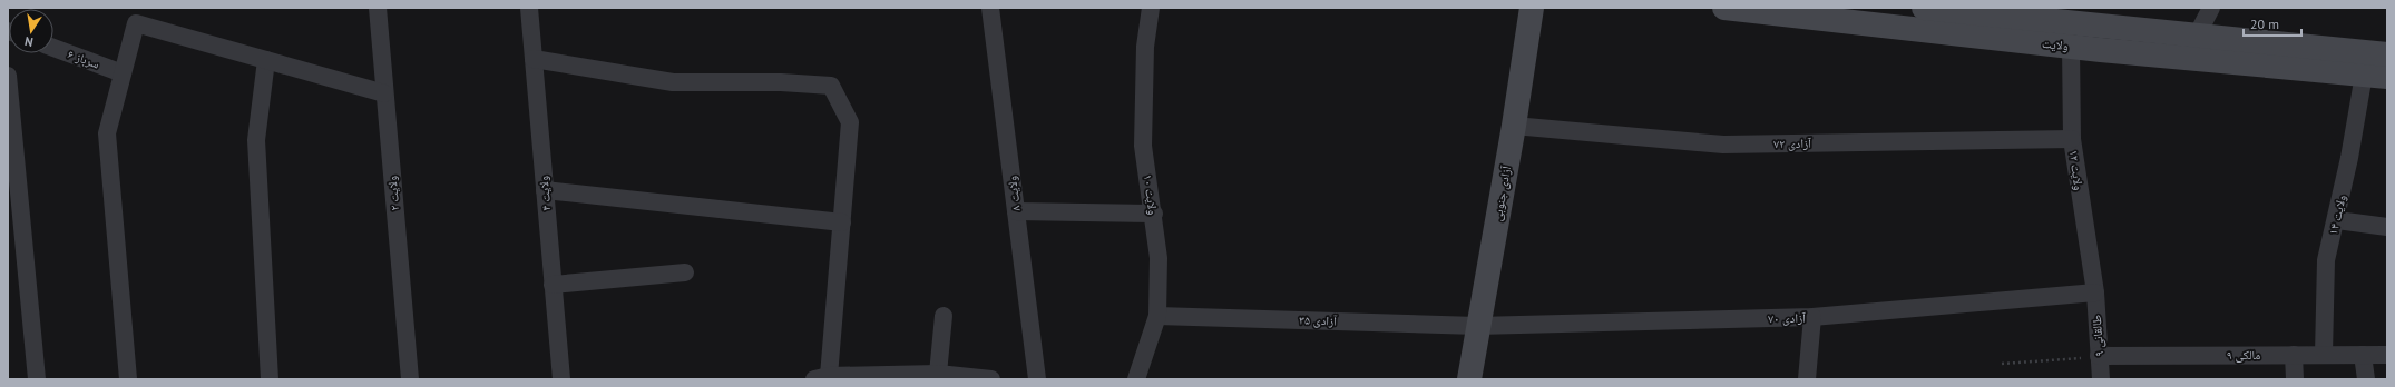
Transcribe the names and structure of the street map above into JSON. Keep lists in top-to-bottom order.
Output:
{
  "streets": {
    "main road": ["ولایت", "آزادی جنوبی"],
    "street": [
      "سرباز ۶",
      "آزادی ۷۲",
      "ولایت ۱۲",
      "ولایت ۲",
      "ولایت ۴",
      "ولایت ۸",
      "ولایت ۱۰",
      "ولایت ۱۴",
      "آزادی ۷۰",
      "آزادی ۳۵",
      "طالقانی ۹",
      "مالکی ۹"
    ]
  },
  "crossings": [
    ["ولایت", "ولایت ۱۲"],
    ["ولایت", "ولایت ۱۴"],
    ["آزادی ۷۲", "ولایت ۱۲"],
    ["آزادی ۷۲", "آزادی جنوبی"],
    ["ولایت ۱۲", "آزادی ۷۰"],
    ["ولایت ۱۲", "طالقانی ۹"],
    ["آزادی جنوبی", "آزادی ۷۰"],
    ["آزادی جنوبی", "آزادی ۳۵"],
    ["ولایت ۱۰", "آزادی ۳۵"],
    ["ولایت ۱۴", "مالکی ۹"],
    ["آزادی ۷۰", "آزادی ۳۵"],
    ["آزادی ۷۰", "طالقانی ۹"],
    ["طالقانی ۹", "مالکی ۹"]
  ],
  "scale_bar": "20 m",
  "north": "bottom"
}
